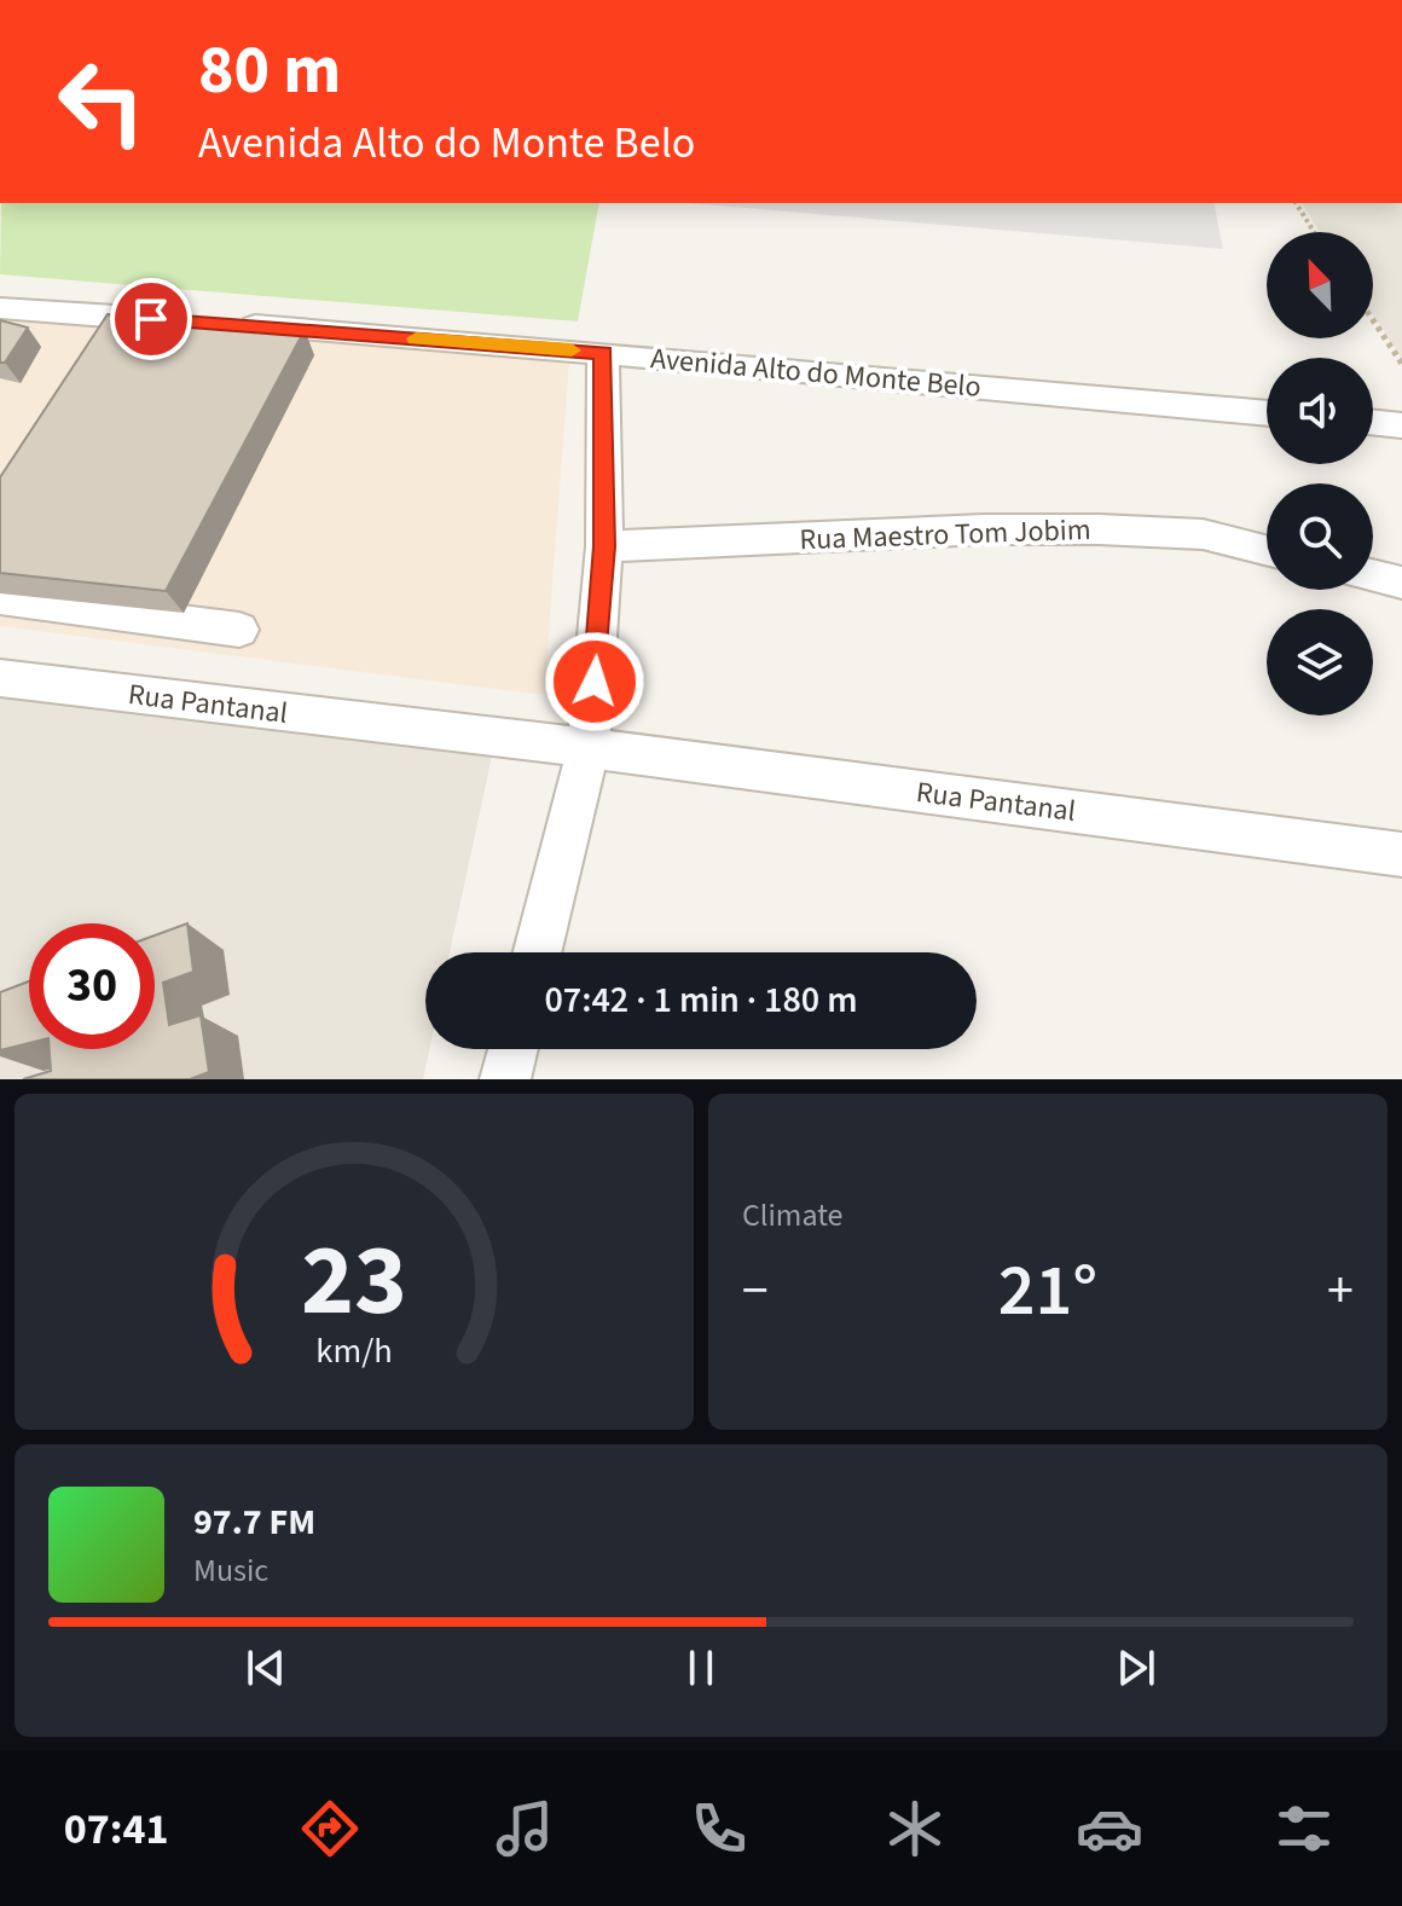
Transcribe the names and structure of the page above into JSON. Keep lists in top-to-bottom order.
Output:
{
  "streets": {
    "street": ["Avenida Alto do Monte Belo", "Rua Maestro Tom Jobim", "Rua Pantanal"]
  },
  "north": "top left",
  "page": {
    "turn": ["80 m", "Avenida Alto do Monte Belo"],
    "limit": "30",
    "trip": "07:42 · 1 min · 180 m",
    "tile": "Climate",
    "heat": ["−", "21°", "+"],
    "song": ["97.7 FM", "Music"],
    "tabs": "07:41",
    "gauge": ["23", "km/h"]
  }
}
